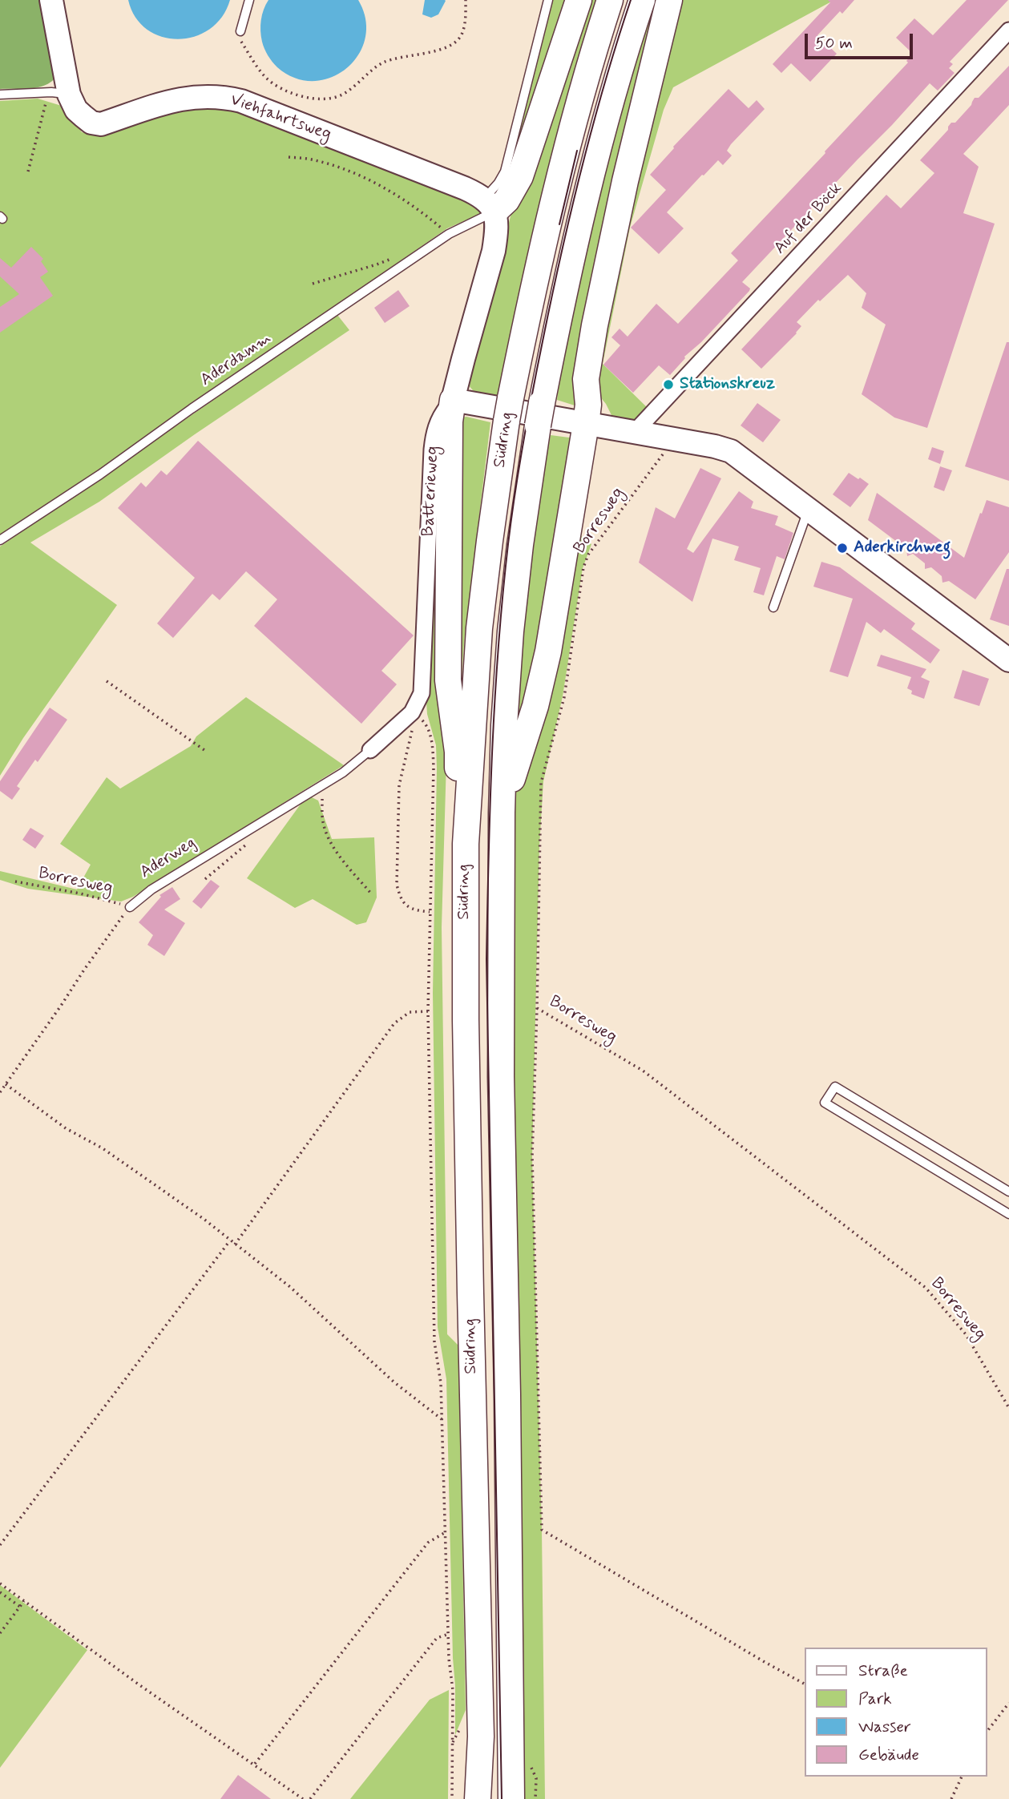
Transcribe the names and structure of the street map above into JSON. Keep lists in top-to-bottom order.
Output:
{
  "streets": {
    "main road": ["Südring"],
    "street": [
      "Viehfahrtsweg",
      "Auf der Böck",
      "Batterieweg",
      "Aderweg"
    ],
    "lane": ["Aderdamm"],
    "path": ["Borresweg"]
  },
  "crossings": [
    ["Viehfahrtsweg", "Aderdamm"],
    ["Viehfahrtsweg", "Batterieweg"],
    ["Aderdamm", "Batterieweg"],
    ["Batterieweg", "Aderweg"],
    ["Borresweg", "Aderweg"]
  ],
  "places": ["Stationskreuz", "Aderkirchweg"],
  "legend": [
    "Straße",
    "Park",
    "Wasser",
    "Gebäude"
  ],
  "scale_bar": "50 m"
}
